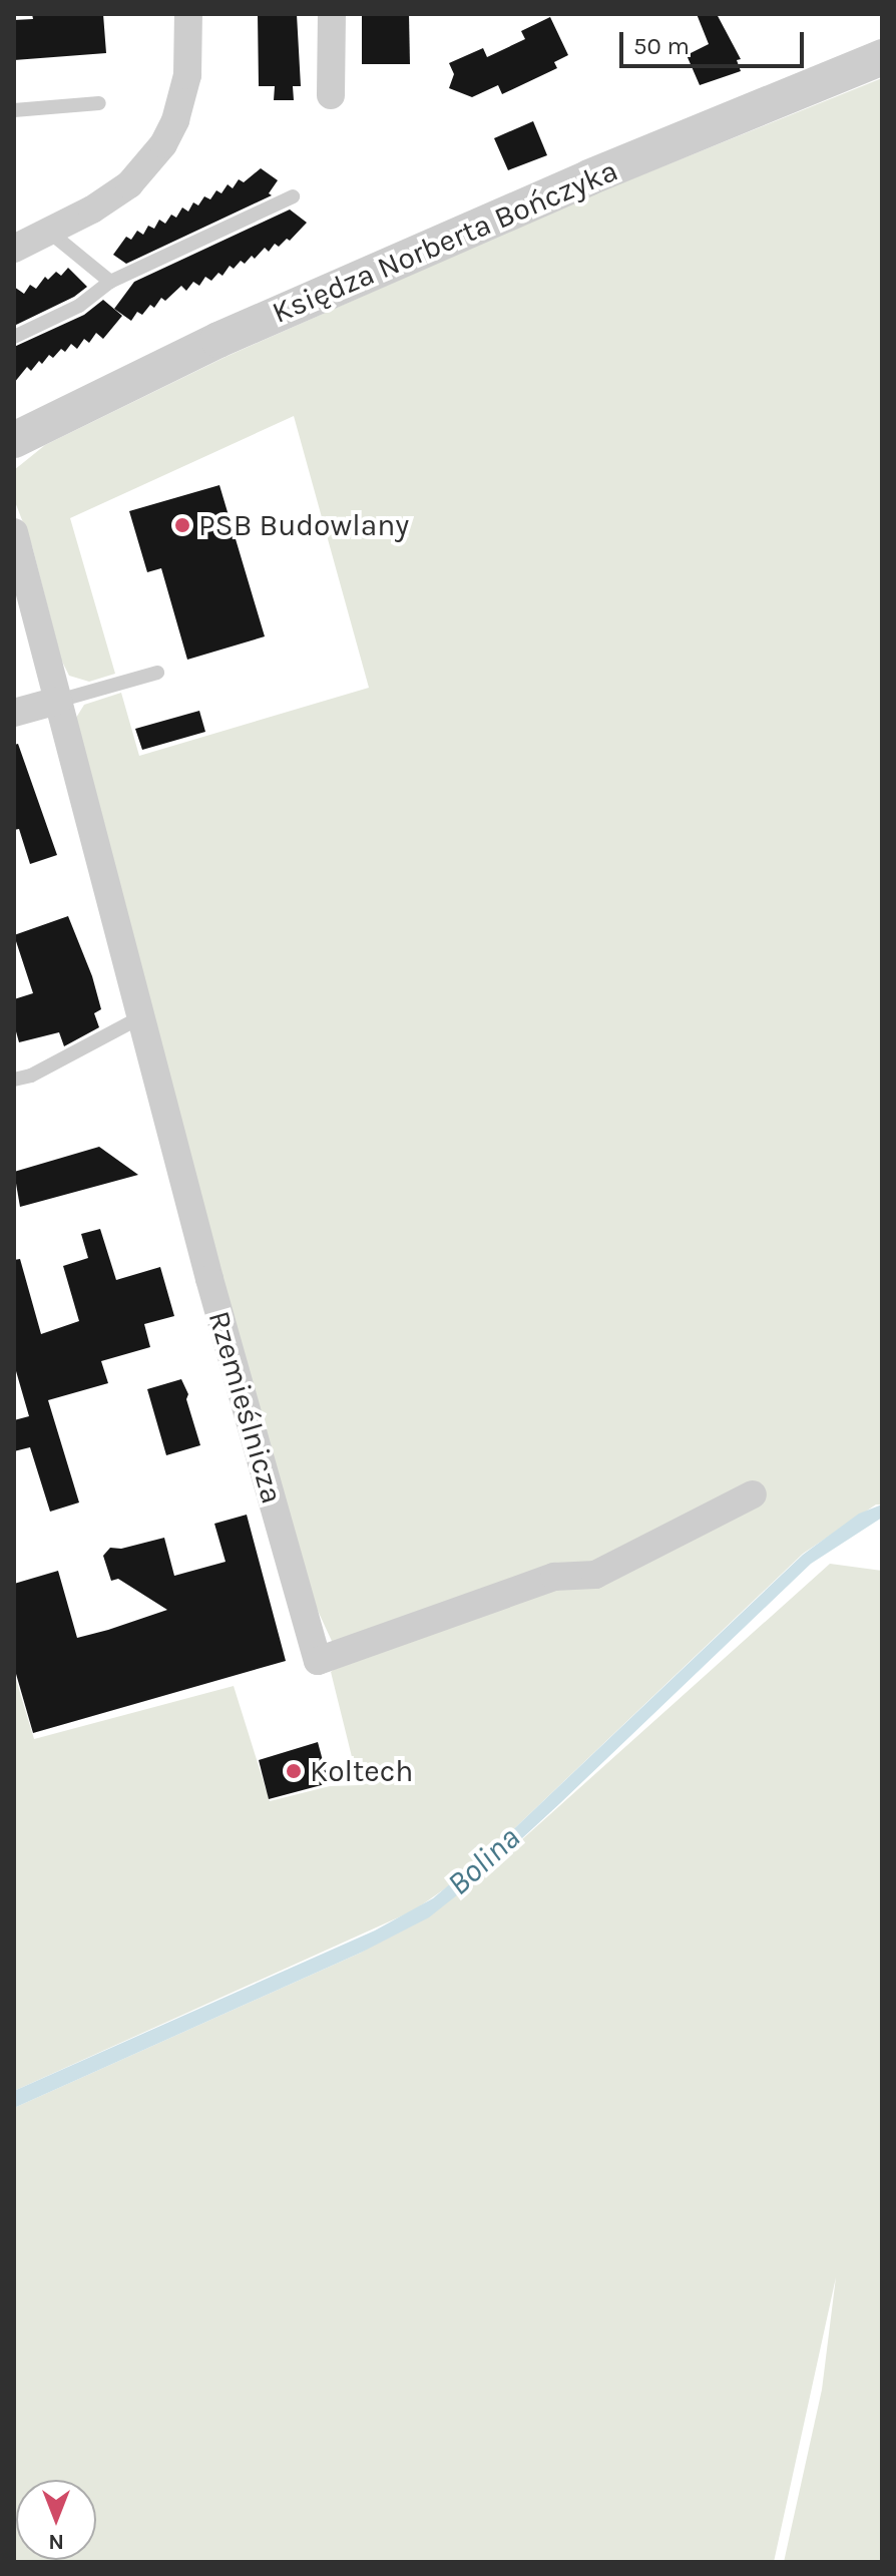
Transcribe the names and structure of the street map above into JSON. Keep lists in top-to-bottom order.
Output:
{
  "streets": {
    "street": ["Księdza Norberta Bończyka", "Rzemieślnicza"]
  },
  "water": ["Bolina"],
  "places": ["PSB Budowlany", "Koltech"],
  "scale_bar": "50 m",
  "north": "bottom"
}
